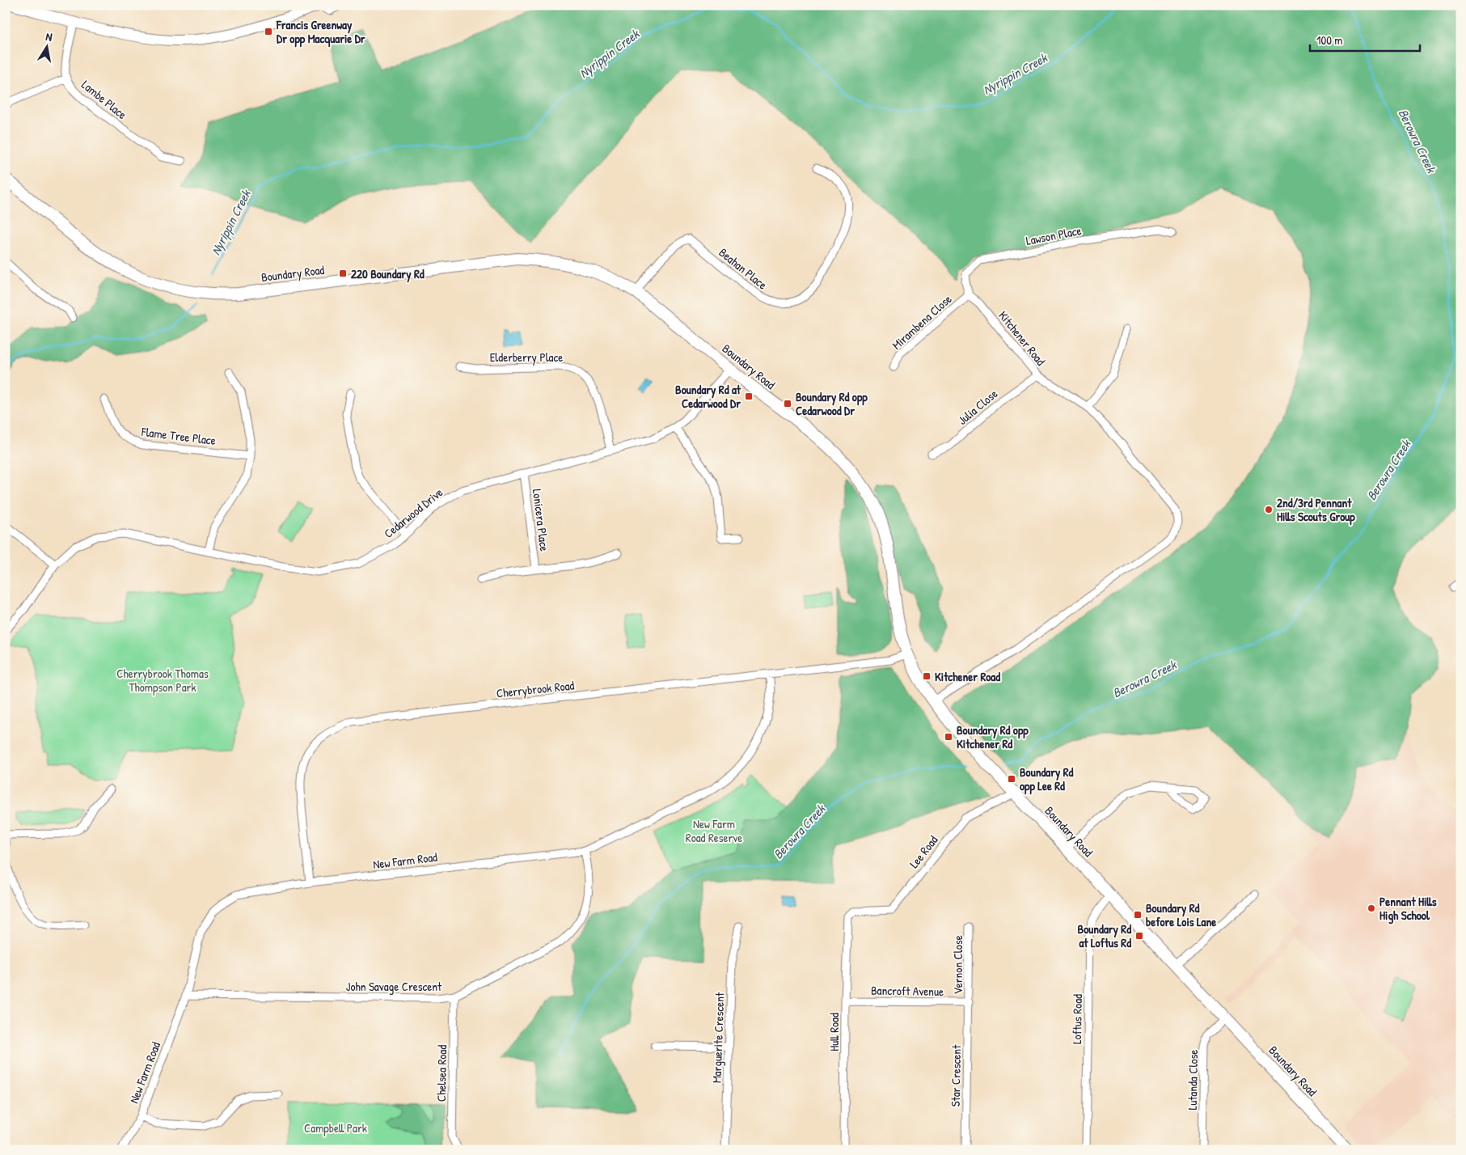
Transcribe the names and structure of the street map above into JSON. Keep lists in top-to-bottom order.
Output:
{
  "streets": {
    "main road": ["Boundary Road"],
    "street": [
      "Lambe Place",
      "Lawson Place",
      "Beahan Place",
      "Mirambena Close",
      "Kitchener Road",
      "Elderberry Place",
      "Julia Close",
      "Flame Tree Place",
      "Cedarwood Drive",
      "Lonicera Place",
      "Cherrybrook Road",
      "Lee Road",
      "New Farm Road",
      "Vernon Close",
      "John Savage Crescent",
      "Bancroft Avenue",
      "Loftus Road",
      "Hull Road",
      "Marguerite Crescent",
      "Chelsea Road",
      "Star Crescent",
      "Lutanda Close"
    ]
  },
  "crossings": [
    ["Lawson Place", "Mirambena Close"],
    ["Lawson Place", "Kitchener Road"],
    ["Beahan Place", "Boundary Road"],
    ["Boundary Road", "Kitchener Road"],
    ["Boundary Road", "Cedarwood Drive"],
    ["Boundary Road", "Cherrybrook Road"],
    ["Boundary Road", "Lee Road"],
    ["Boundary Road", "Loftus Road"],
    ["Boundary Road", "Lutanda Close"],
    ["Mirambena Close", "Kitchener Road"],
    ["Kitchener Road", "Julia Close"],
    ["Elderberry Place", "Cedarwood Drive"],
    ["Cedarwood Drive", "Lonicera Place"],
    ["Cherrybrook Road", "New Farm Road"],
    ["Lee Road", "Hull Road"],
    ["New Farm Road", "John Savage Crescent"],
    ["Vernon Close", "Bancroft Avenue"],
    ["Vernon Close", "Star Crescent"],
    ["John Savage Crescent", "Chelsea Road"],
    ["Bancroft Avenue", "Hull Road"],
    ["Bancroft Avenue", "Star Crescent"]
  ],
  "water": ["Nyrippin Creek", "Berowra Creek"],
  "parks": ["Cherrybrook Thomas Thompson Park", "New Farm Road Reserve", "Campbell Park"],
  "places": {
    "transit": [
      "Francis Greenway Dr opp Macquarie Dr",
      "220 Boundary Rd",
      "Boundary Rd at Cedarwood Dr",
      "Boundary Rd opp Cedarwood Dr",
      "Kitchener Road",
      "Boundary Rd opp Kitchener Rd",
      "Boundary Rd opp Lee Rd",
      "Boundary Rd before Lois Lane",
      "Boundary Rd at Loftus Rd"
    ],
    "other": ["2nd/3rd Pennant Hills Scouts Group", "Pennant Hills High School"]
  },
  "scale_bar": "100 m",
  "north": "top"
}
